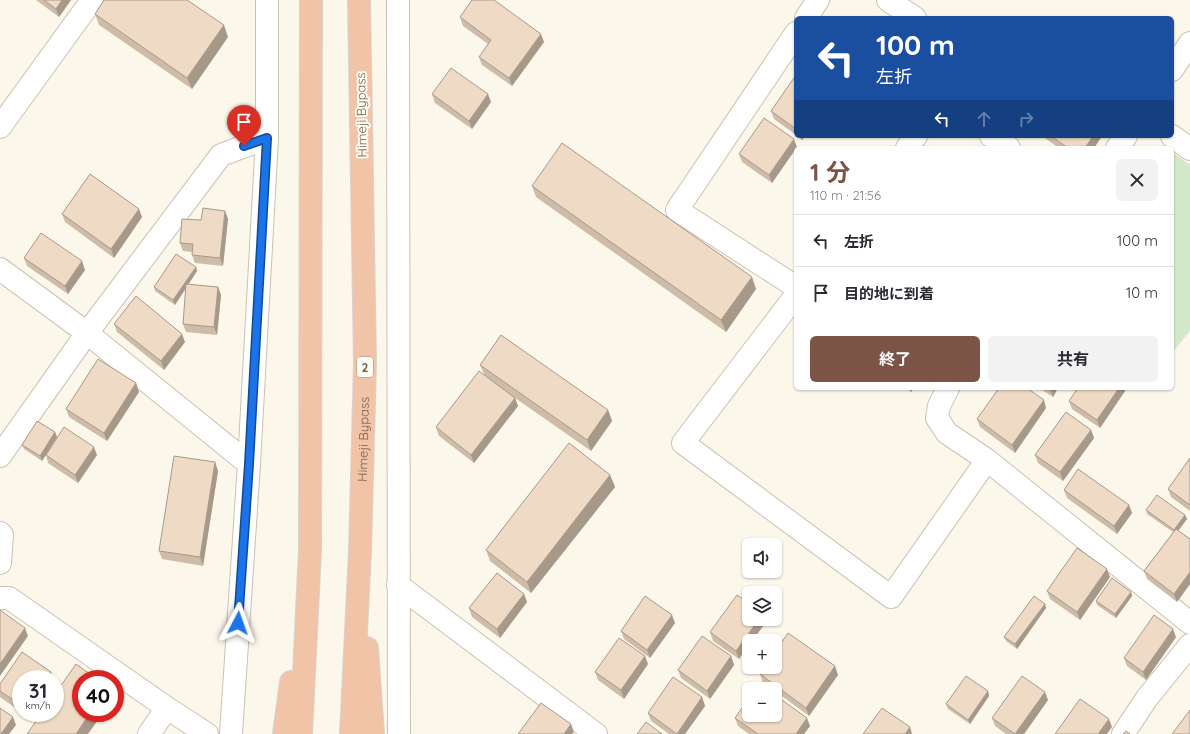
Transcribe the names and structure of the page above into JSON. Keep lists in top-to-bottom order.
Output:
{
  "streets": {
    "highway": ["Himeji Bypass", "2"]
  },
  "page": {
    "turn": ["100 m", "左折"],
    "heading": ["1 分", "110 m · 21:56"],
    "list": [
      {
        "name": "左折",
        "value": "100 m"
      },
      {
        "name": "目的地に到着",
        "value": "10 m"
      }
    ],
    "buttons": ["終了", "共有"],
    "map_buttons": ["+", "−"],
    "speed": "31 km/h",
    "limit": "40"
  }
}
